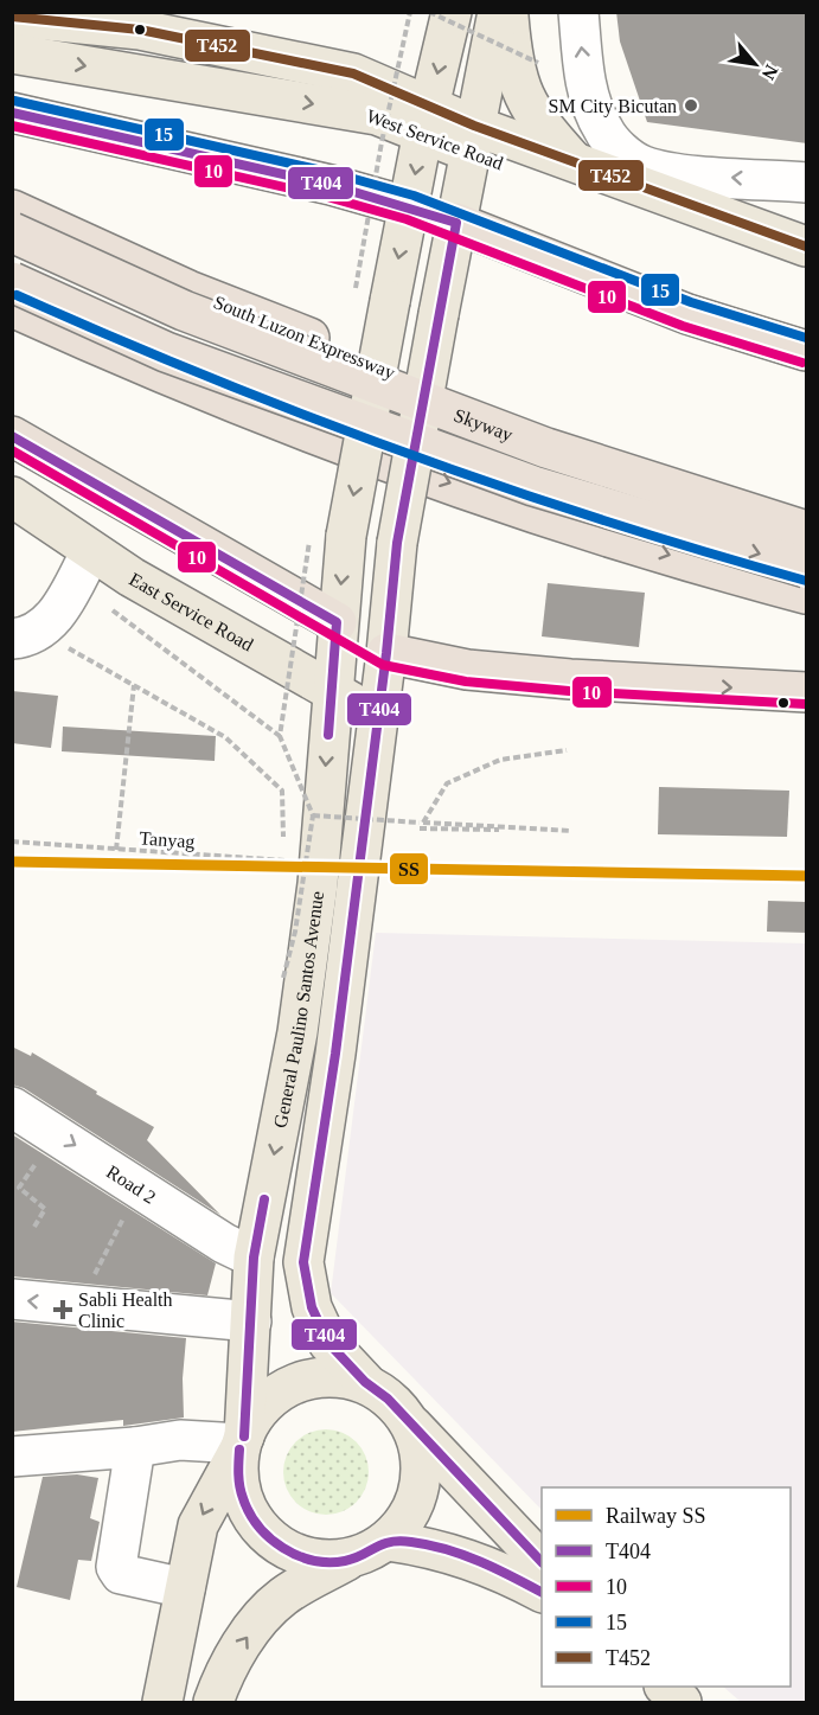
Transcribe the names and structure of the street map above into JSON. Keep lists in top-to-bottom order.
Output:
{
  "streets": {
    "highway": ["South Luzon Expressway", "Skyway"],
    "main road": ["West Service Road", "East Service Road", "General Paulino Santos Avenue"],
    "street": ["Road 2"],
    "path": ["Tanyag"]
  },
  "crossings": [
    ["West Service Road", "General Paulino Santos Avenue"],
    ["East Service Road", "General Paulino Santos Avenue"],
    ["Tanyag", "General Paulino Santos Avenue"],
    ["General Paulino Santos Avenue", "Road 2"]
  ],
  "places": {
    "other": ["SM City Bicutan"],
    "health": ["Sabli Health Clinic"]
  },
  "lines": [
    "transit line T452",
    "transit line 15",
    "transit line T404",
    "transit line 10",
    "rail line SS"
  ],
  "legend": [
    "Railway SS",
    "T404",
    "10",
    "15",
    "T452"
  ],
  "north": "bottom right"
}
